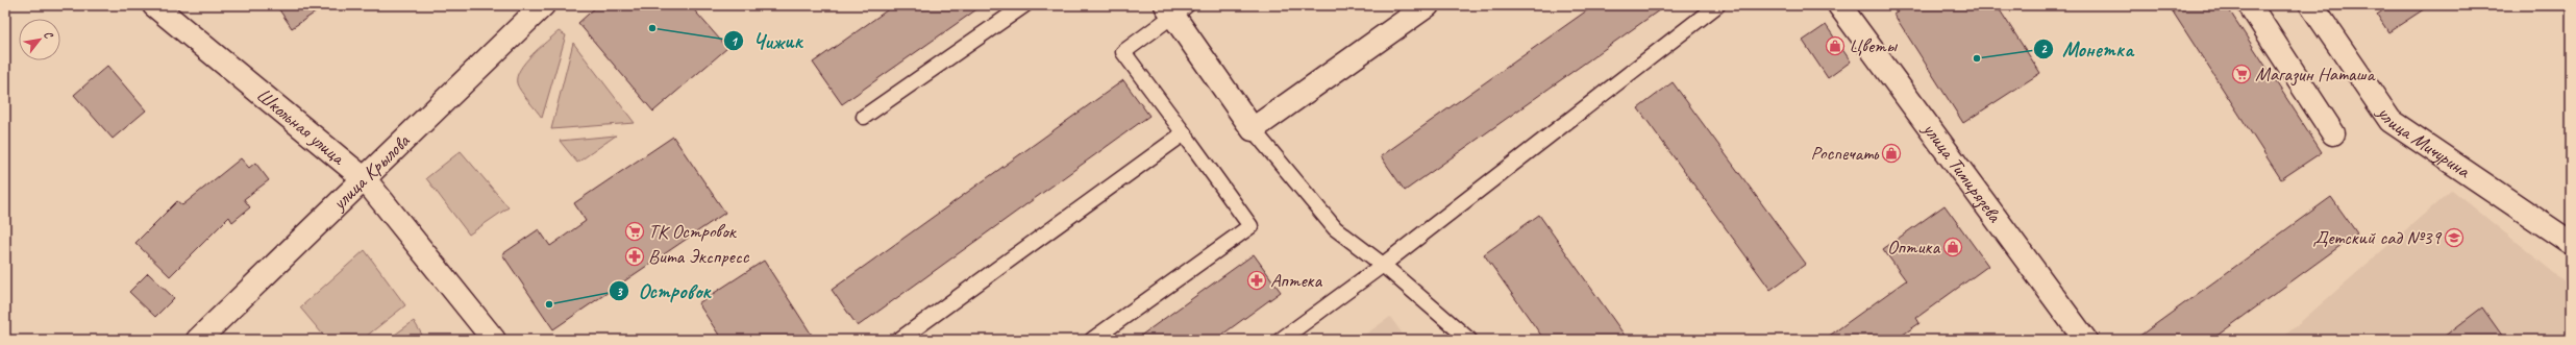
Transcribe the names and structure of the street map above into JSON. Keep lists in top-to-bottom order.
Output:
{
  "streets": {
    "street": [
      "Школьная улица",
      "улица Мичурина",
      "улица Крылова",
      "улица Тимирязева"
    ]
  },
  "crossings": [
    ["Школьная улица", "улица Крылова"]
  ],
  "places": {
    "other": ["Чижик", "Монетка", "Островок"],
    "shop": ["Цветы", "Роспечать", "Оптика"],
    "supermarket": ["Магазин Наташа", "ТК Островок"],
    "school or university": ["Детский сад №39"],
    "pharmacy": ["Вита Экспресс", "Аптека"]
  },
  "north": "top right"
}
